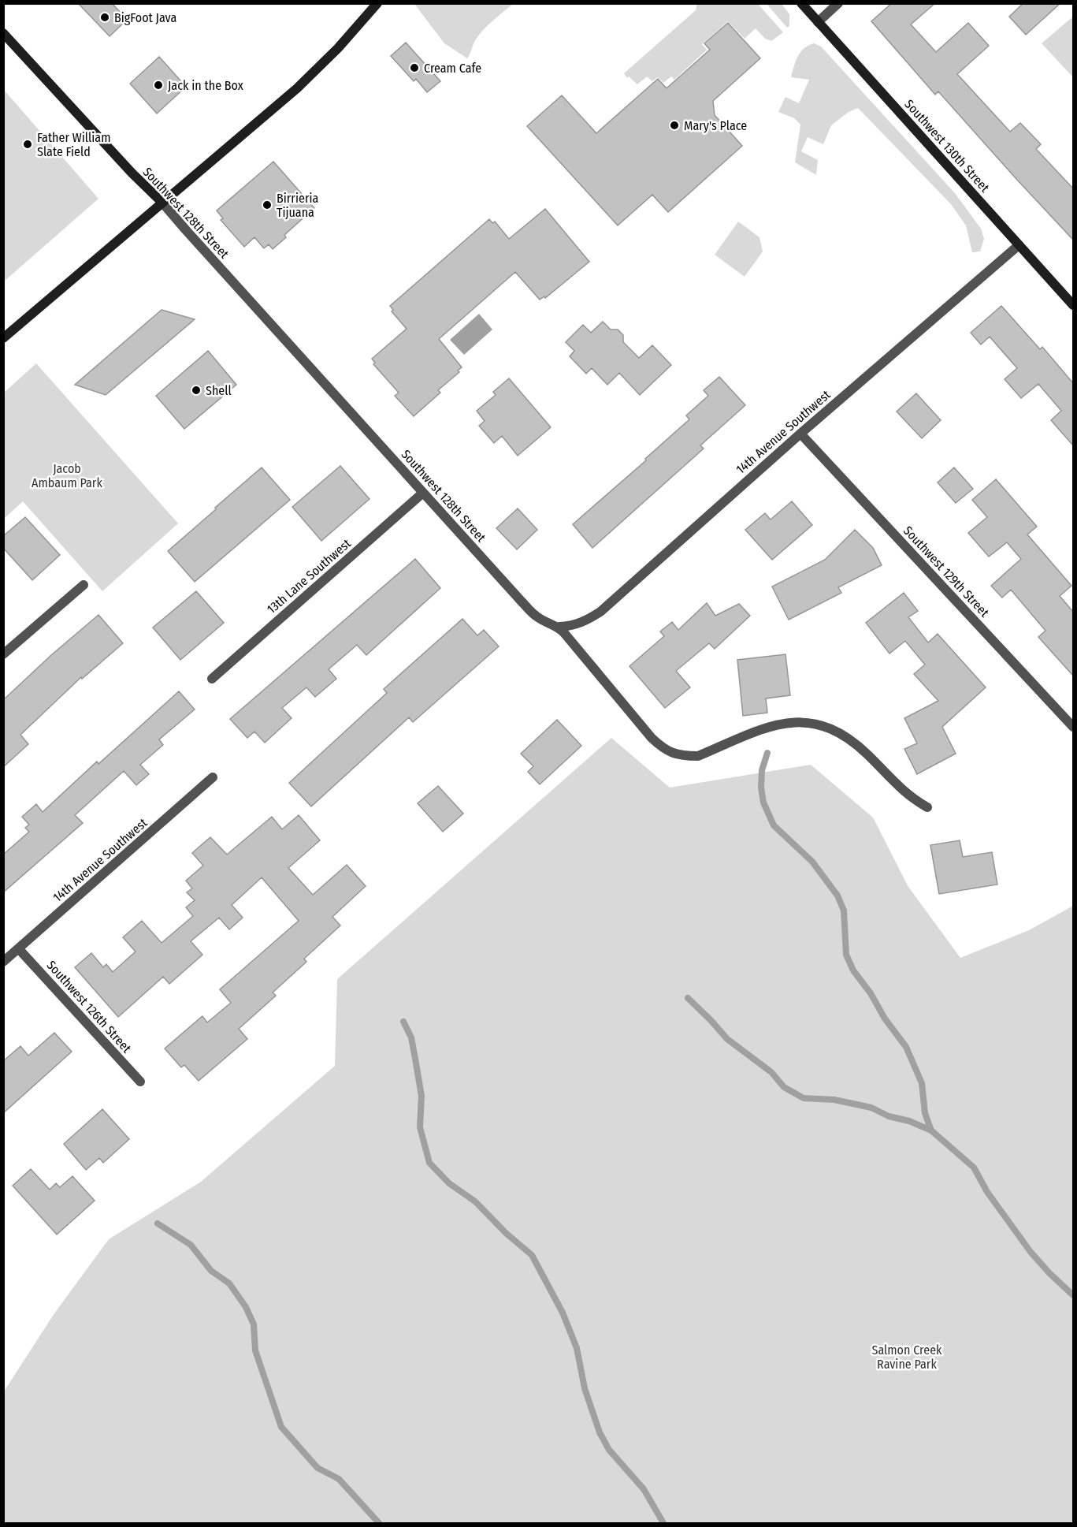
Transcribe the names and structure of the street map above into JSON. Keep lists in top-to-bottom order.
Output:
{
  "streets": {
    "main road": ["Southwest 130th Street", "Southwest 128th Street"],
    "street": [
      "14th Avenue Southwest",
      "Southwest 129th Street",
      "13th Lane Southwest",
      "Southwest 126th Street"
    ]
  },
  "crossings": [
    ["Southwest 130th Street", "14th Avenue Southwest"],
    ["Southwest 128th Street", "14th Avenue Southwest"],
    ["Southwest 128th Street", "13th Lane Southwest"],
    ["14th Avenue Southwest", "Southwest 129th Street"],
    ["14th Avenue Southwest", "Southwest 126th Street"]
  ],
  "parks": ["Jacob Ambaum Park", "Salmon Creek Ravine Park"],
  "places": [
    "BigFoot Java",
    "Cream Cafe",
    "Jack in the Box",
    "Mary's Place",
    "Father William Slate Field",
    "Birrieria Tijuana",
    "Shell"
  ]
}
